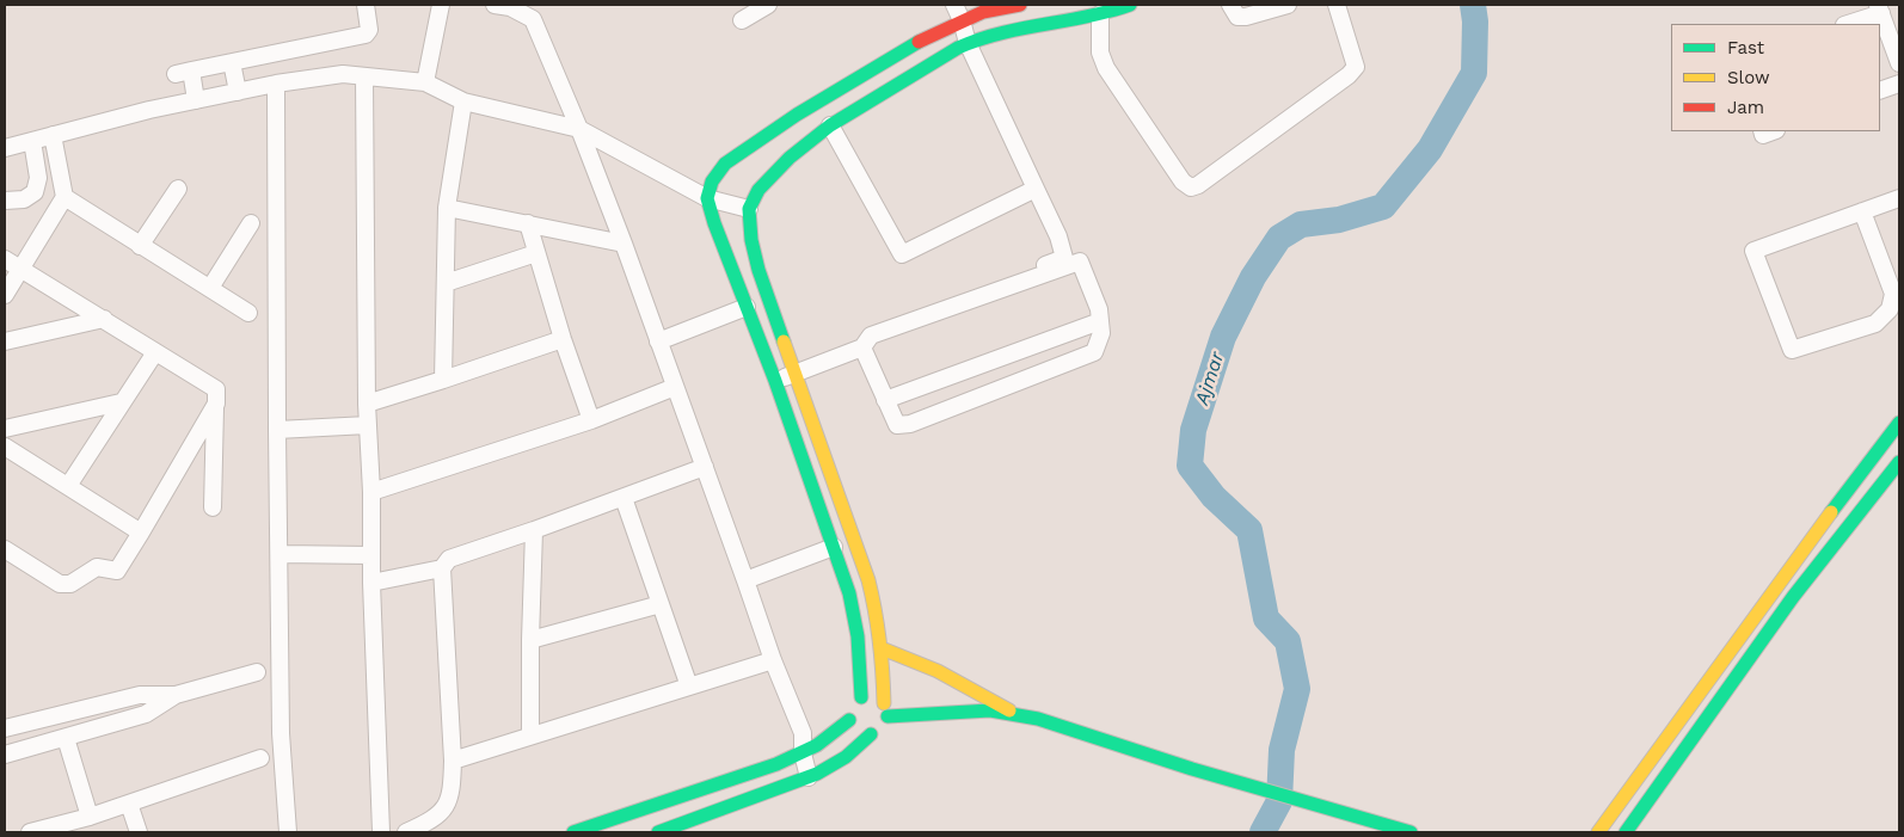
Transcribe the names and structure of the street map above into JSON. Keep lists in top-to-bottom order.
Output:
{
  "water": ["Ajmar"],
  "legend": ["Fast", "Slow", "Jam"]
}
